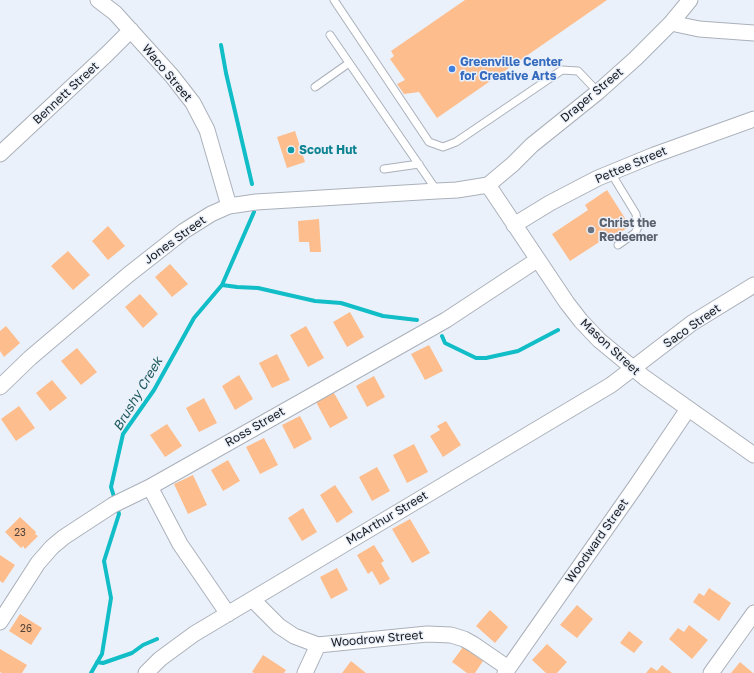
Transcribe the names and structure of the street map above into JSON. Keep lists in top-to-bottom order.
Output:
{
  "streets": {
    "street": [
      "Waco Street",
      "Bennett Street",
      "Draper Street",
      "Pettee Street",
      "Jones Street",
      "Saco Street",
      "Mason Street",
      "Ross Street",
      "McArthur Street",
      "Woodward Street",
      "Woodrow Street"
    ]
  },
  "crossings": [
    ["Waco Street", "Bennett Street"],
    ["Waco Street", "Jones Street"],
    ["Draper Street", "Jones Street"],
    ["Draper Street", "Mason Street"],
    ["Pettee Street", "Mason Street"],
    ["Jones Street", "Mason Street"],
    ["Saco Street", "Mason Street"],
    ["Saco Street", "McArthur Street"],
    ["Mason Street", "Ross Street"],
    ["Mason Street", "McArthur Street"],
    ["Mason Street", "Woodward Street"],
    ["McArthur Street", "Woodrow Street"],
    ["Woodward Street", "Woodrow Street"]
  ],
  "water": ["Brushy Creek"],
  "places": ["Greenville Center for Creative Arts", "Scout Hut", "Christ the Redeemer"],
  "house_numbers": ["23", "26"]
}
